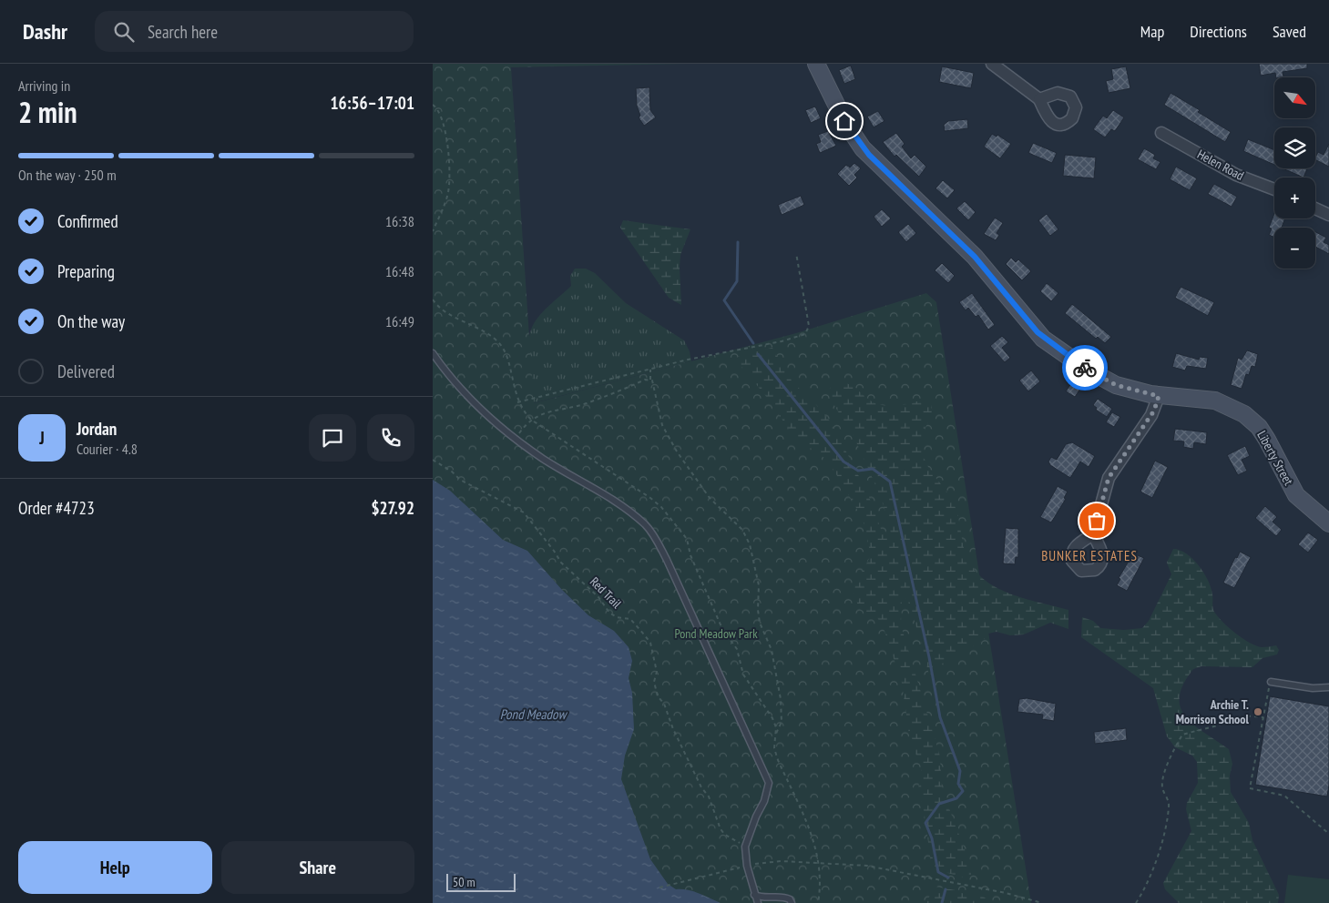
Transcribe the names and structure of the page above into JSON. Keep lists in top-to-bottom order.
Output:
{
  "streets": {
    "main road": ["Liberty Street"],
    "street": ["Helen Road"],
    "path": ["Red Trail"]
  },
  "districts": ["BUNKER ESTATES"],
  "water": ["Pond Meadow"],
  "parks": ["Pond Meadow Park"],
  "places": ["Archie T. Morrison School"],
  "scale_bar": "50 m",
  "north": "bottom right",
  "page": {
    "header": "Dashr",
    "search": "Search here",
    "nav": ["Map", "Directions", "Saved"],
    "heading": ["2 min", "Arriving in", "16:56–17:01"],
    "panel": [
      "Jordan",
      "Courier · 4.8",
      "Order #4723",
      "$27.92"
    ],
    "map_buttons": ["+", "−"],
    "bar": "On the way · 250 m",
    "list": [
      ["Confirmed", "16:38"],
      ["Preparing", "16:48"],
      ["On the way", "16:49"],
      "Delivered"
    ],
    "round": "J",
    "buttons": ["Help", "Share"],
    "scale": "50 m"
  }
}
